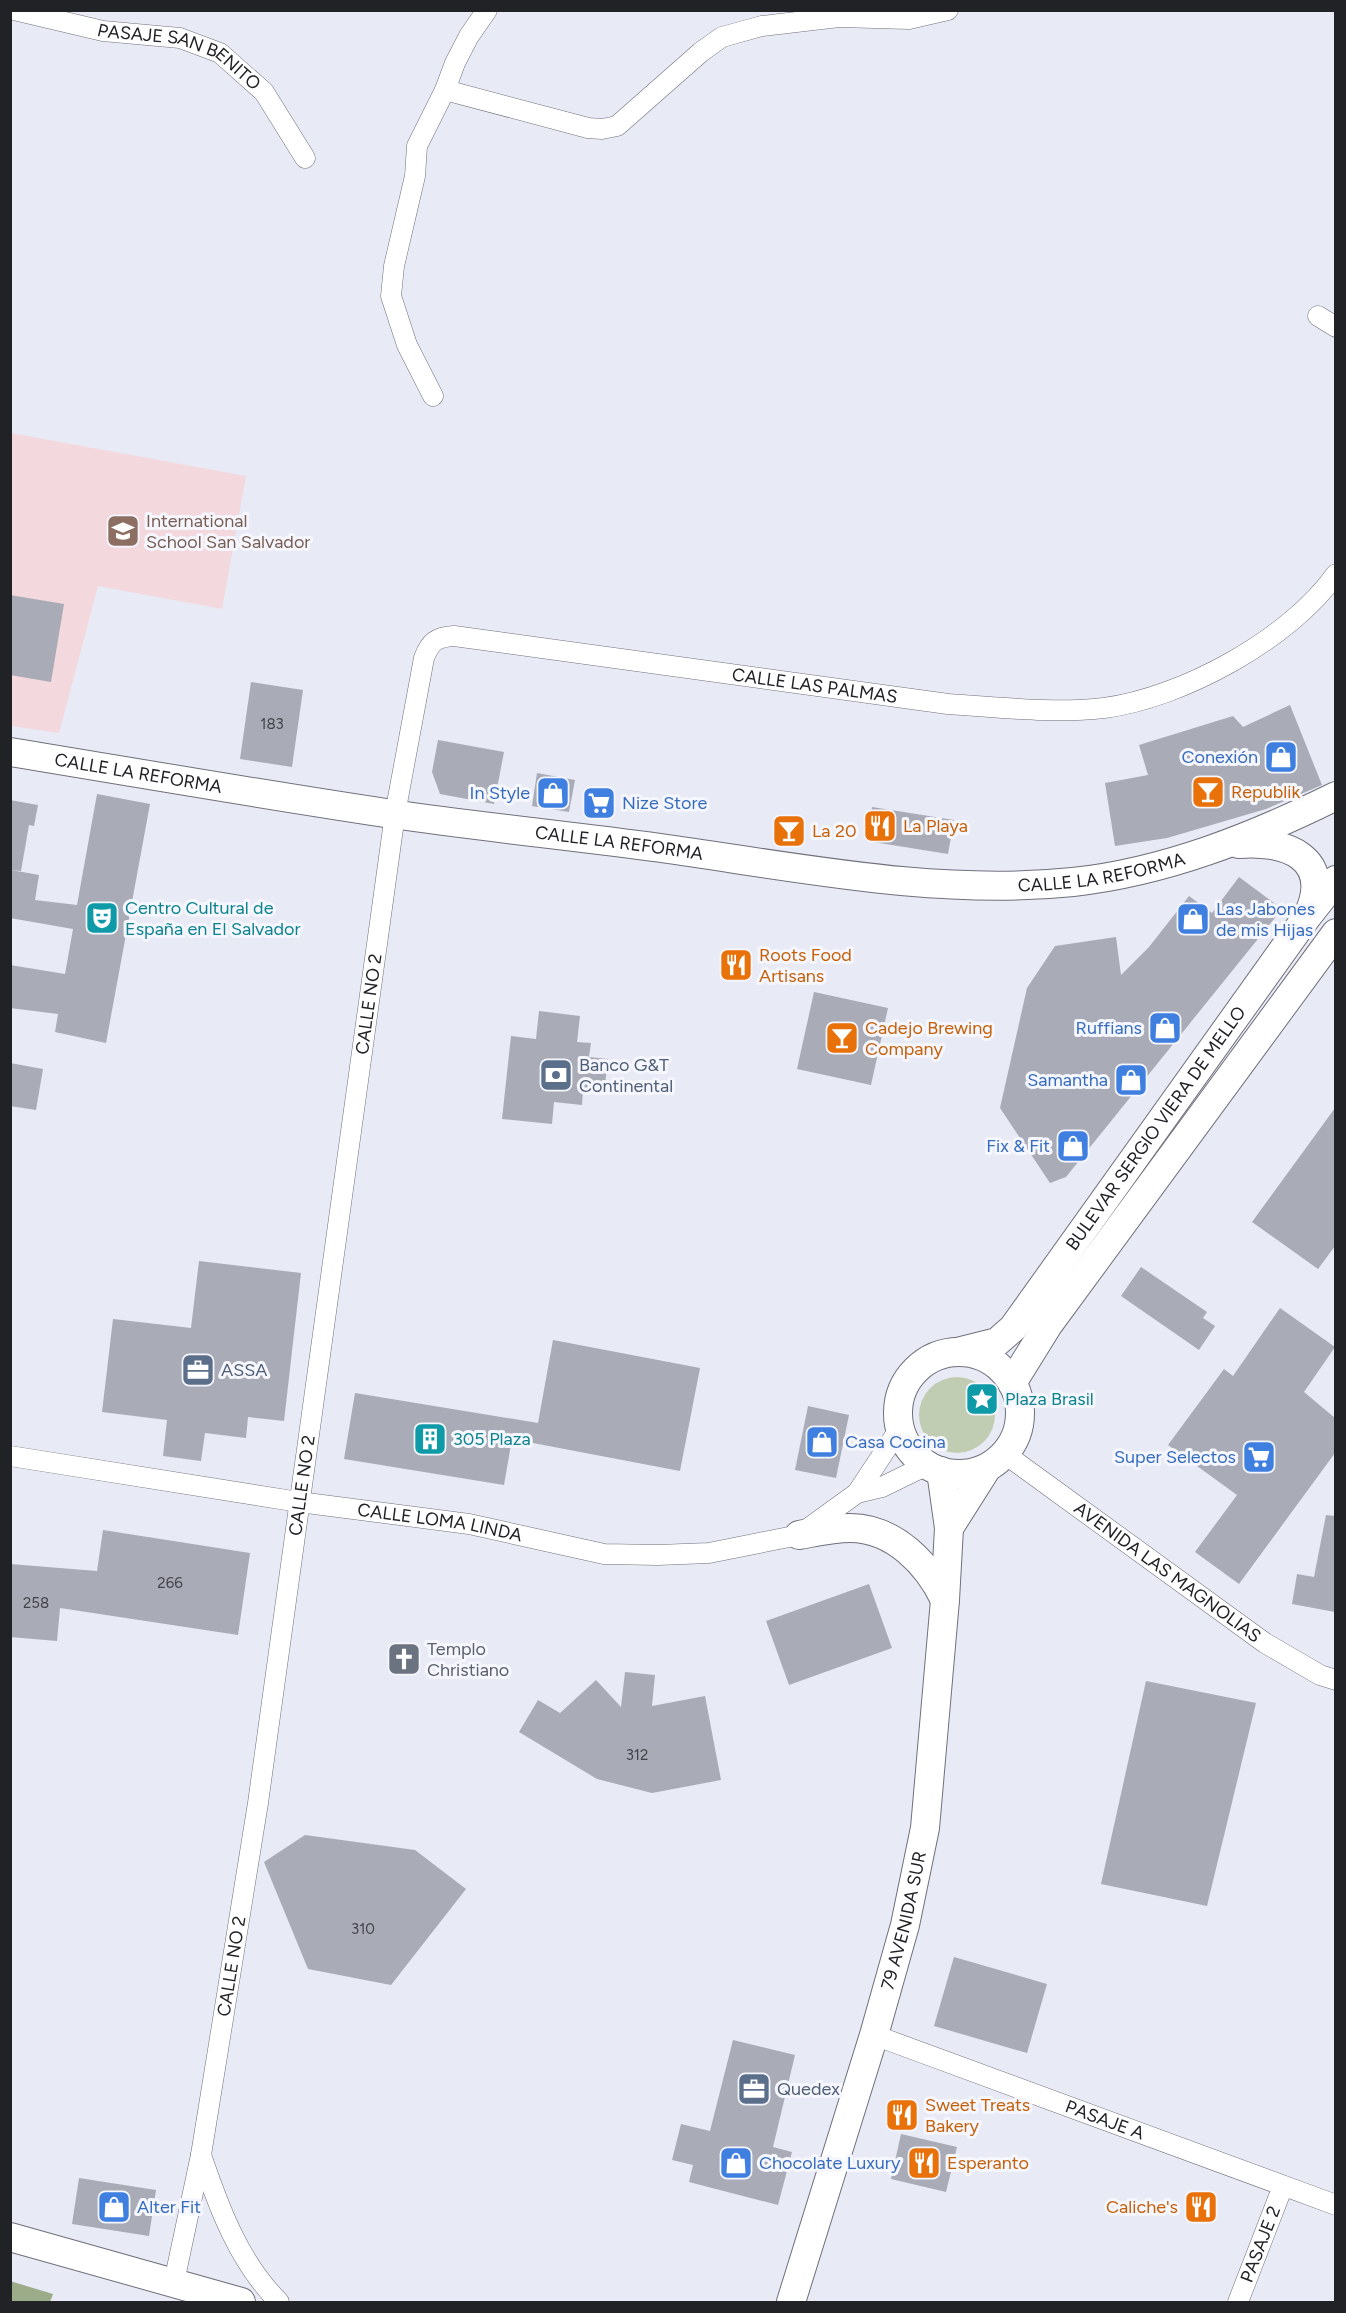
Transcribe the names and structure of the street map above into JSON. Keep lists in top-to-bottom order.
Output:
{
  "streets": {
    "main road": ["CALLE LA REFORMA", "BULEVAR SERGIO VIERA DE MELLO", "79 AVENIDA SUR"],
    "street": [
      "PASAJE SAN BENITO",
      "CALLE LAS PALMAS",
      "CALLE NO 2",
      "CALLE LOMA LINDA",
      "AVENIDA LAS MAGNOLIAS",
      "PASAJE A",
      "PASAJE 2"
    ]
  },
  "crossings": [
    ["CALLE LAS PALMAS", "CALLE LA REFORMA"],
    ["CALLE LAS PALMAS", "CALLE NO 2"],
    ["CALLE LA REFORMA", "CALLE NO 2"],
    ["CALLE LA REFORMA", "BULEVAR SERGIO VIERA DE MELLO"],
    ["CALLE NO 2", "CALLE LOMA LINDA"],
    ["BULEVAR SERGIO VIERA DE MELLO", "CALLE LOMA LINDA"],
    ["BULEVAR SERGIO VIERA DE MELLO", "AVENIDA LAS MAGNOLIAS"],
    ["BULEVAR SERGIO VIERA DE MELLO", "79 AVENIDA SUR"],
    ["CALLE LOMA LINDA", "AVENIDA LAS MAGNOLIAS"],
    ["CALLE LOMA LINDA", "79 AVENIDA SUR"],
    ["AVENIDA LAS MAGNOLIAS", "79 AVENIDA SUR"],
    ["79 AVENIDA SUR", "PASAJE A"],
    ["PASAJE A", "PASAJE 2"]
  ],
  "places": {
    "school or university": ["International School San Salvador"],
    "shop": [
      "Conexión",
      "In Style",
      "Las Jabones de mis Hijas",
      "Ruffians",
      "Samantha",
      "Fix & Fit",
      "Casa Cocina",
      "Chocolate Luxury",
      "Alter Fit"
    ],
    "bar": ["Republik", "La 20", "Cadejo Brewing Company"],
    "supermarket": ["Nize Store", "Super Selectos"],
    "restaurant": [
      "La Playa",
      "Roots Food Artisans",
      "Sweet Treats Bakery",
      "Esperanto",
      "Caliche's"
    ],
    "theatre": ["Centro Cultural de España en El Salvador"],
    "bank": ["Banco G&T Continental"],
    "office": ["ASSA", "Quedex"],
    "place": ["Plaza Brasil"],
    "building": ["305 Plaza"],
    "church": ["Templo Christiano"]
  },
  "house_numbers": [
    "183",
    "266",
    "258",
    "312",
    "310"
  ]
}
